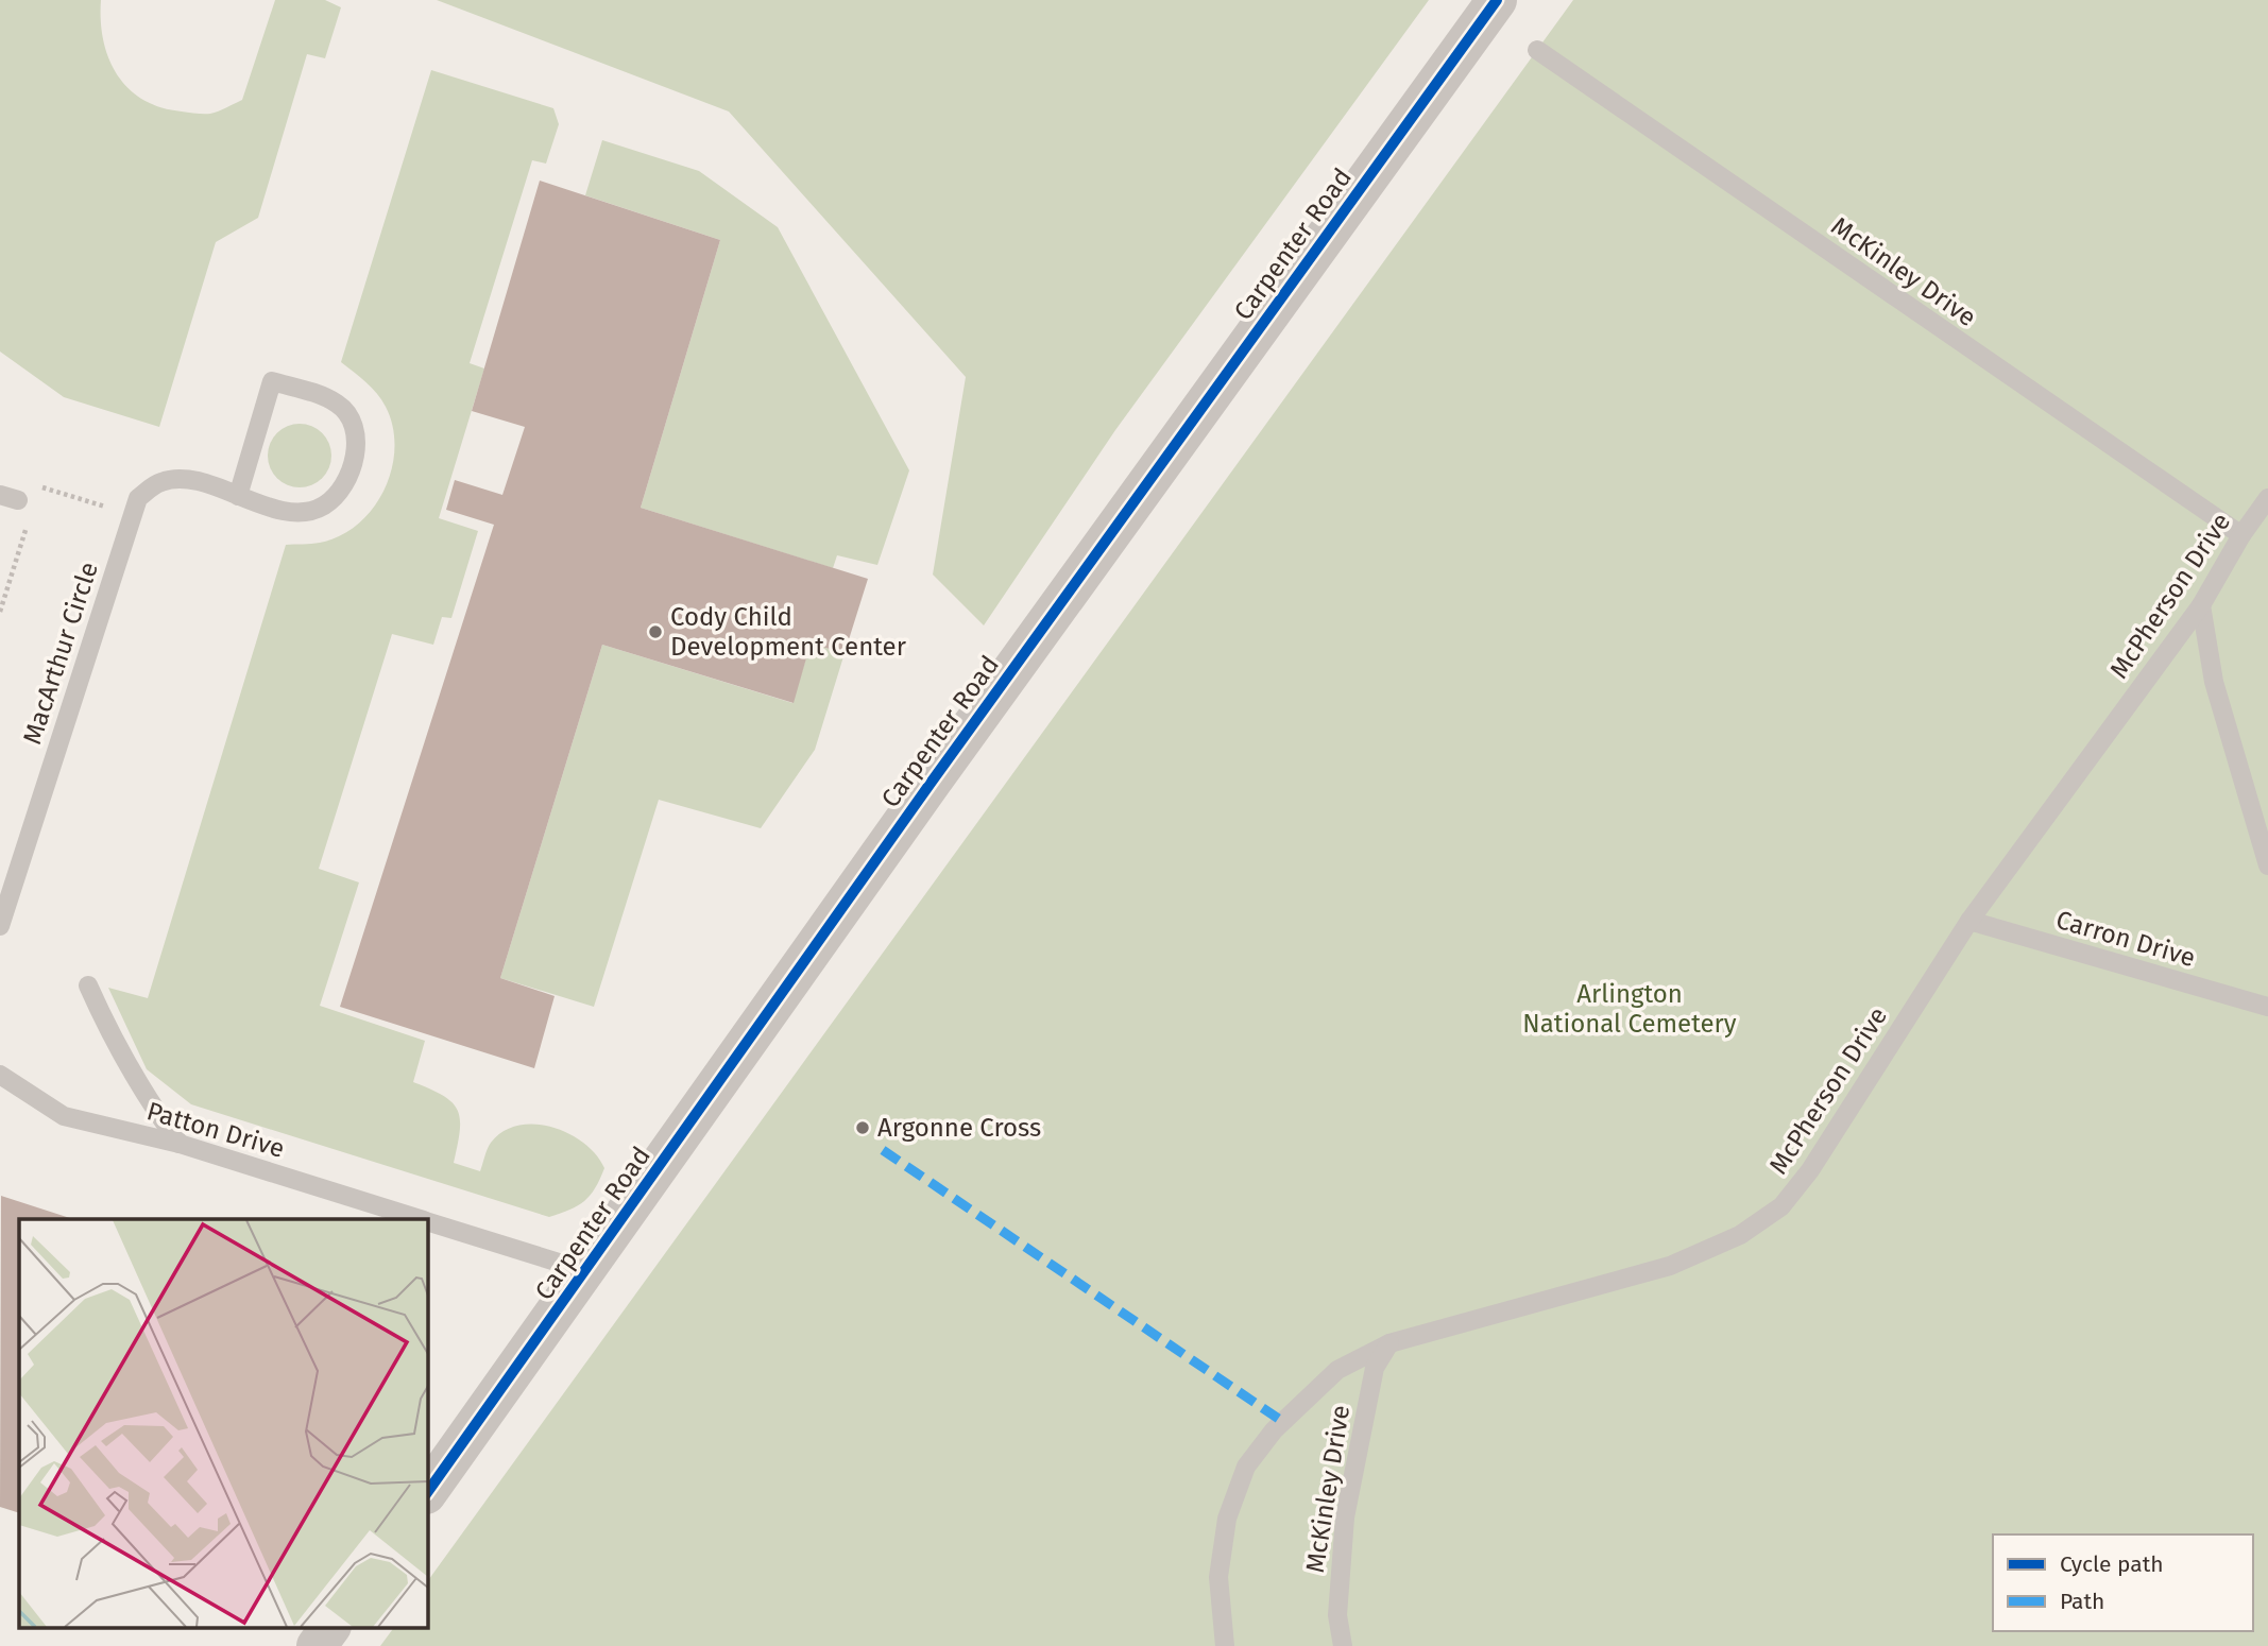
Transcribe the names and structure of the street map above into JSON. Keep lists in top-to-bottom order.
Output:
{
  "streets": {
    "street": ["Carpenter Road"],
    "lane": [
      "McKinley Drive",
      "McPherson Drive",
      "MacArthur Circle",
      "Carron Drive",
      "Patton Drive"
    ]
  },
  "crossings": [
    ["Carpenter Road", "Patton Drive"],
    ["McKinley Drive", "McPherson Drive"],
    ["McPherson Drive", "Carron Drive"]
  ],
  "parks": ["Arlington National Cemetery"],
  "places": ["Cody Child Development Center", "Argonne Cross"],
  "legend": ["Cycle path", "Path"]
}
